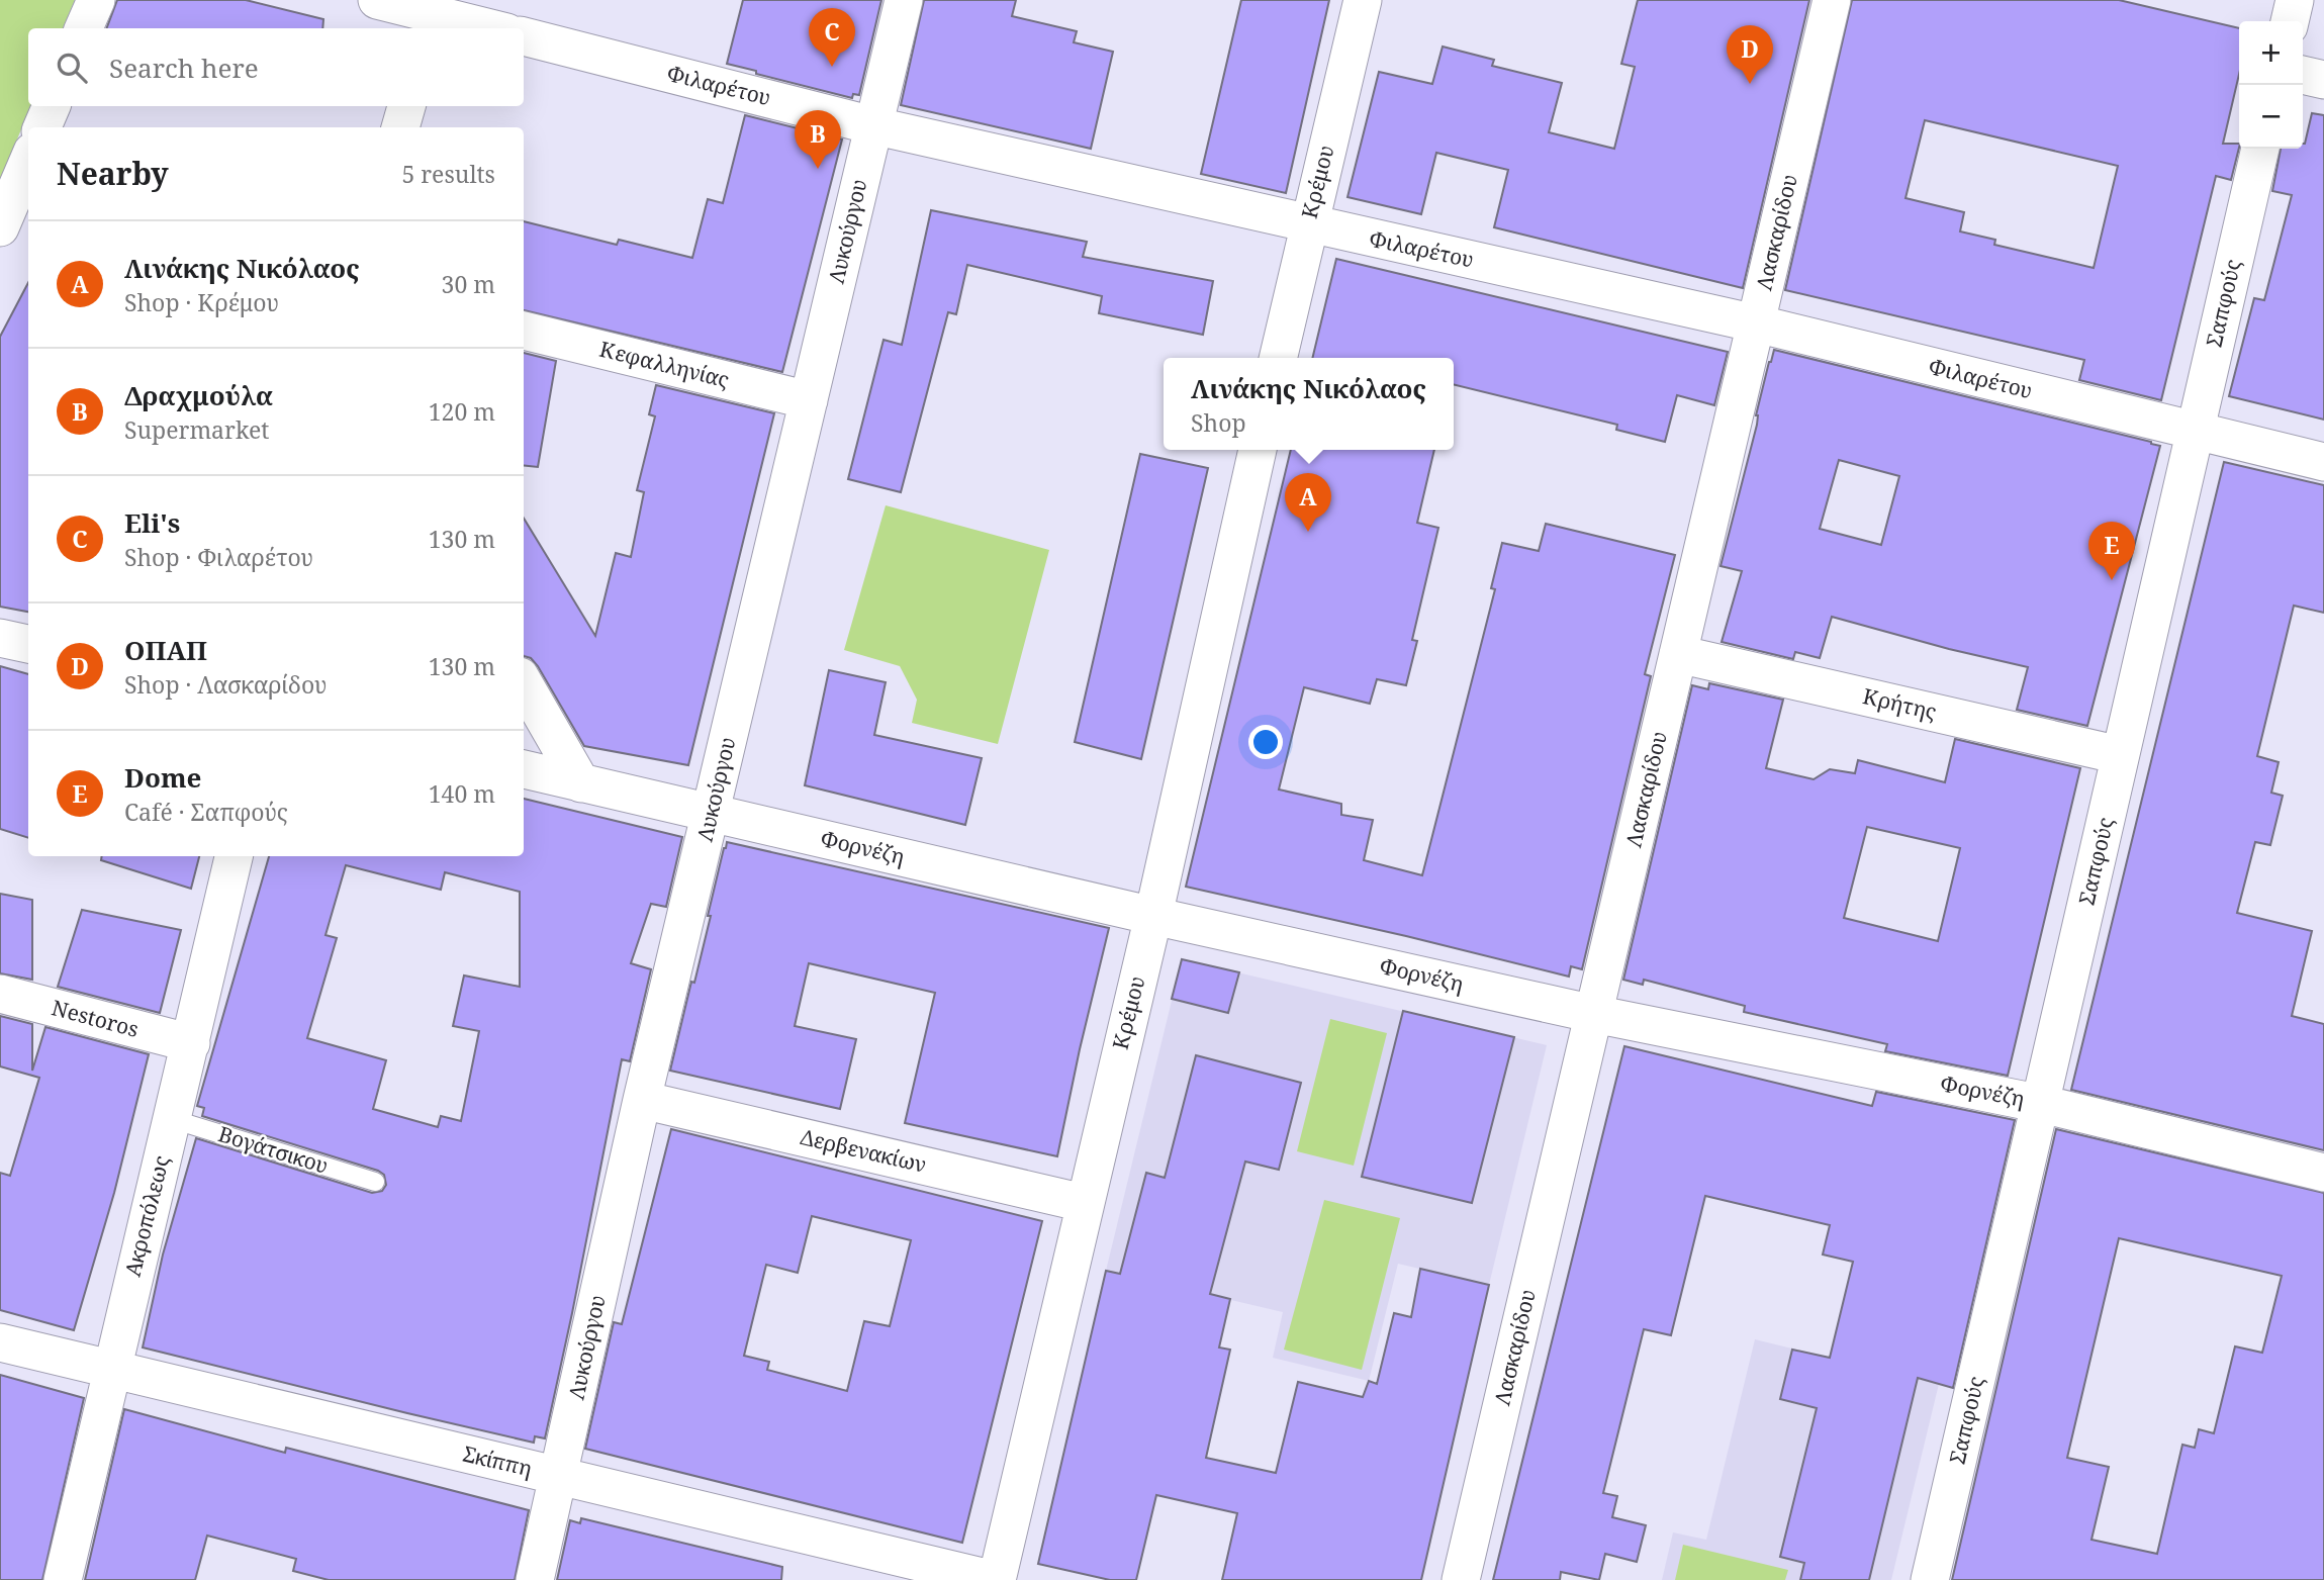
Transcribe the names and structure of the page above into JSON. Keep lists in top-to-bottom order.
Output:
{
  "streets": {
    "street": [
      "Φιλαρέτου",
      "Κρέμου",
      "Λυκούργου",
      "Λασκαρίδου",
      "Σαπφούς",
      "Κεφαλληνίας",
      "Κρήτης",
      "Φορνέζη",
      "Nestoros",
      "Δερβενακίων",
      "Ακροπόλεως",
      "Σκίππη"
    ],
    "lane": ["Βογάτσικου"]
  },
  "crossings": [
    ["Φιλαρέτου", "Κρέμου"],
    ["Φιλαρέτου", "Λυκούργου"],
    ["Φιλαρέτου", "Λασκαρίδου"],
    ["Φιλαρέτου", "Σαπφούς"],
    ["Κρέμου", "Φορνέζη"],
    ["Κρέμου", "Δερβενακίων"],
    ["Κρέμου", "Σκίππη"],
    ["Λυκούργου", "Κεφαλληνίας"],
    ["Λυκούργου", "Φορνέζη"],
    ["Λυκούργου", "Δερβενακίων"],
    ["Λυκούργου", "Σκίππη"],
    ["Λασκαρίδου", "Κρήτης"],
    ["Λασκαρίδου", "Φορνέζη"],
    ["Σαπφούς", "Κρήτης"],
    ["Σαπφούς", "Φορνέζη"],
    ["Nestoros", "Ακροπόλεως"],
    ["Βογάτσικου", "Ακροπόλεως"],
    ["Ακροπόλεως", "Σκίππη"]
  ],
  "page": {
    "pins": [
      "C",
      "D",
      "B",
      "A",
      "E"
    ],
    "map_buttons": ["+", "−"],
    "search": "Search here",
    "heading": ["Nearby", "5 results"],
    "list": [
      {
        "mark": "A",
        "name": "Λινάκης Νικόλαος",
        "note": "Shop · Κρέμου",
        "value": "30 m"
      },
      {
        "mark": "B",
        "name": "Δραχμούλα",
        "note": "Supermarket",
        "value": "120 m"
      },
      {
        "mark": "C",
        "name": "Eli's",
        "note": "Shop · Φιλαρέτου",
        "value": "130 m"
      },
      {
        "mark": "D",
        "name": "ΟΠΑΠ",
        "note": "Shop · Λασκαρίδου",
        "value": "130 m"
      },
      {
        "mark": "E",
        "name": "Dome",
        "note": "Café · Σαπφούς",
        "value": "140 m"
      }
    ],
    "popup": ["Λινάκης Νικόλαος", "Shop"]
  }
}
